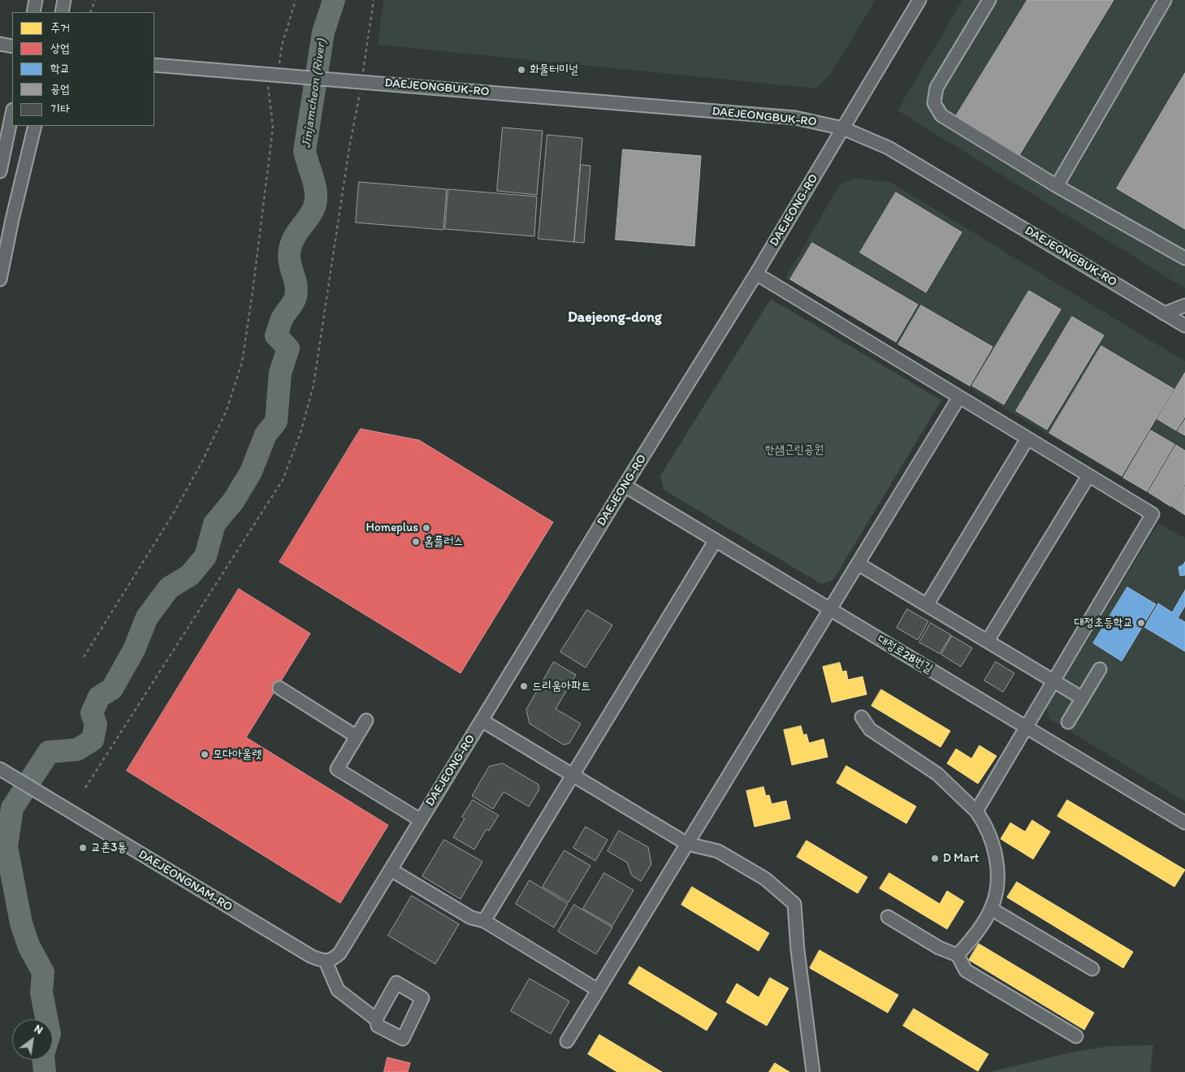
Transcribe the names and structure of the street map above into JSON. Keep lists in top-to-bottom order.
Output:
{
  "streets": {
    "street": [
      "DAEJEONGBUK-RO",
      "DAEJEONG-RO",
      "대정로28번길",
      "DAEJEONGNAM-RO"
    ]
  },
  "crossings": [
    ["DAEJEONGBUK-RO", "DAEJEONG-RO"],
    ["DAEJEONG-RO", "대정로28번길"],
    ["DAEJEONG-RO", "DAEJEONGNAM-RO"]
  ],
  "districts": ["Daejeong-dong"],
  "water": ["Jinjamcheon (River)"],
  "parks": ["한샘근린공원"],
  "places": [
    "화물터미널",
    "Homeplus",
    "홈플러스",
    "대정초등학교",
    "드리움아파트",
    "모다아울렛",
    "교촌3통",
    "D Mart"
  ],
  "legend": [
    "주거",
    "상업",
    "학교",
    "공업",
    "기타"
  ],
  "north": "top right"
}
